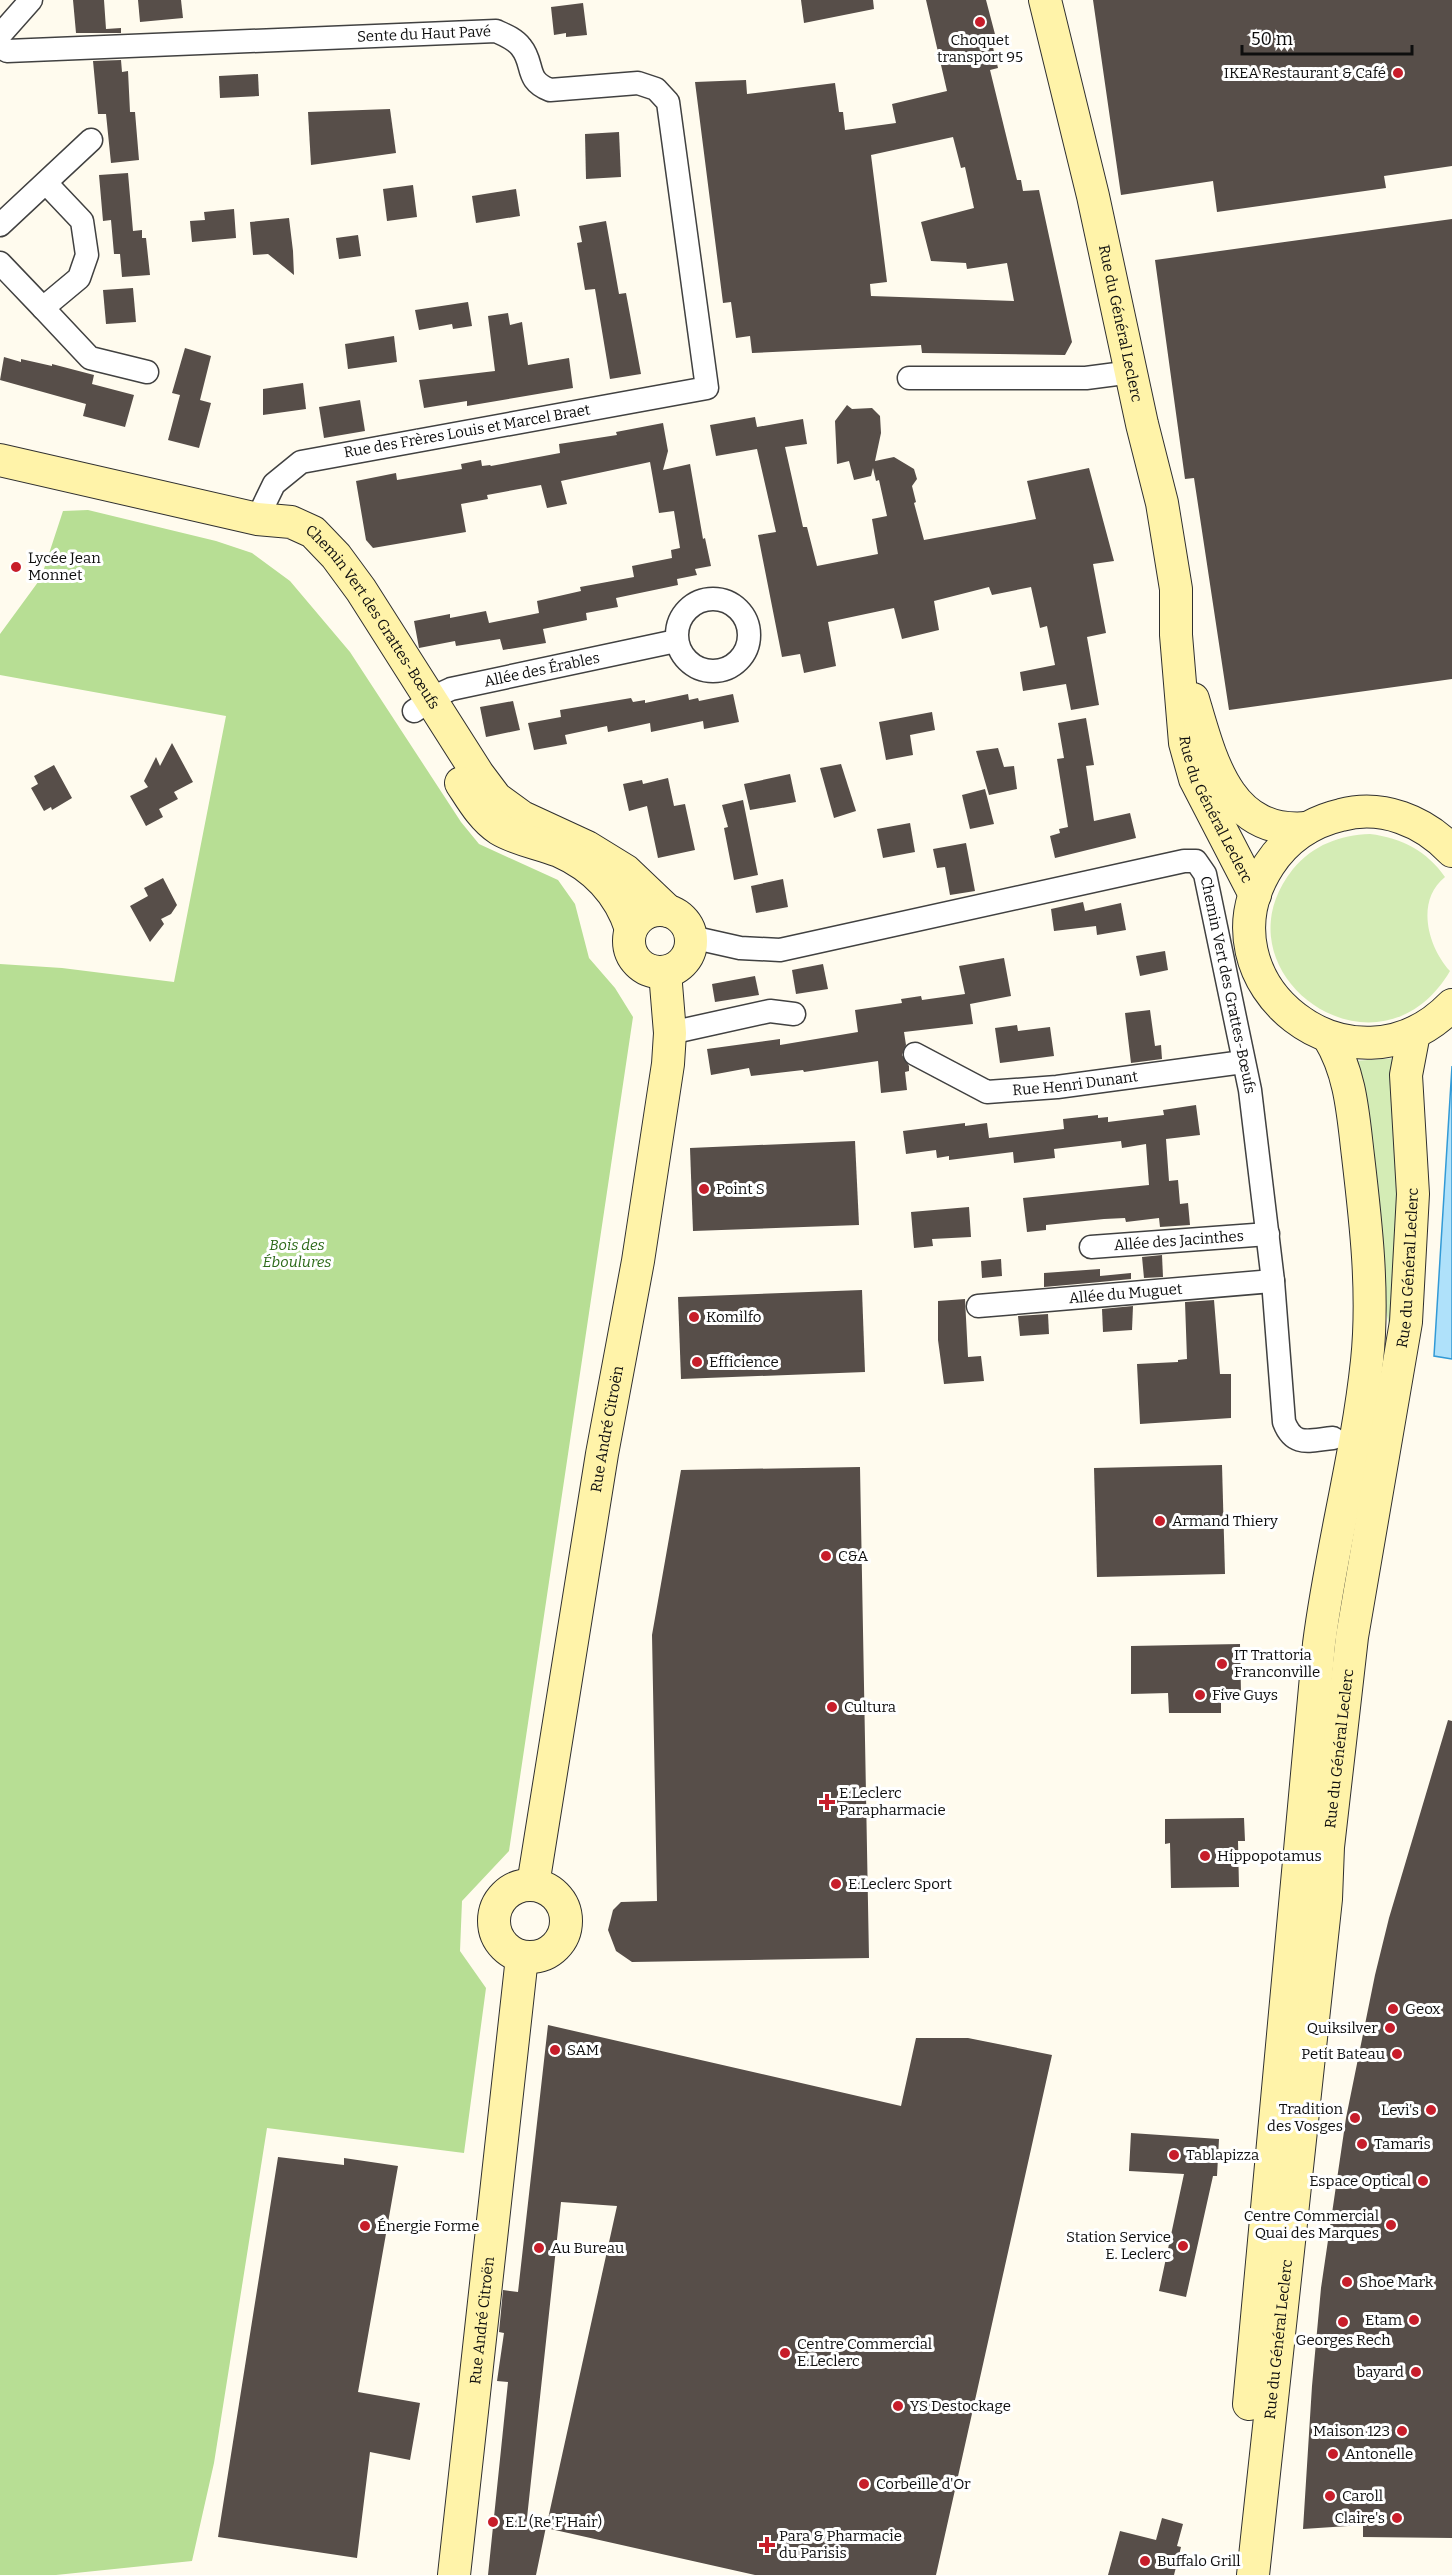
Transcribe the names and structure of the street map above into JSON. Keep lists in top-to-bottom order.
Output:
{
  "streets": {
    "main road": ["Rue du Général Leclerc", "Chemin Vert des Grattes-Bœufs", "Rue André Citroën"],
    "street": [
      "Sente du Haut Pavé",
      "Rue des Frères Louis et Marcel Braet",
      "Allée des Érables",
      "Rue Henri Dunant",
      "Allée des Jacinthes",
      "Allée du Muguet"
    ]
  },
  "crossings": [
    ["Sente du Haut Pavé", "Rue des Frères Louis et Marcel Braet"],
    ["Rue des Frères Louis et Marcel Braet", "Chemin Vert des Grattes-Bœufs"],
    ["Chemin Vert des Grattes-Bœufs", "Allée des Érables"],
    ["Chemin Vert des Grattes-Bœufs", "Rue Henri Dunant"],
    ["Chemin Vert des Grattes-Bœufs", "Allée des Jacinthes"],
    ["Chemin Vert des Grattes-Bœufs", "Allée du Muguet"],
    ["Chemin Vert des Grattes-Bœufs", "Rue André Citroën"]
  ],
  "parks": ["Bois des Éboulures"],
  "places": {
    "other": [
      "Choquet transport 95",
      "IKEA Restaurant & Café",
      "Lycée Jean Monnet",
      "Point S",
      "Komilfo",
      "Efficience",
      "Armand Thiery",
      "C&A",
      "IT Trattoria Franconville",
      "Five Guys",
      "Cultura",
      "Hippopotamus",
      "E.Leclerc Sport",
      "Geox",
      "Quiksilver",
      "SAM",
      "Petit Bateau",
      "Levi's",
      "Tradition des Vosges",
      "Tamaris",
      "Tablapizza",
      "Espace Optical",
      "Centre Commercial Quai des Marques",
      "Énergie Forme",
      "Station Service E. Leclerc",
      "Au Bureau",
      "Shoe Mark",
      "Etam",
      "Georges Rech",
      "Centre Commercial E.Leclerc",
      "bayard",
      "YS Destockage",
      "Maison 123",
      "Antonelle",
      "Corbeille d'Or",
      "Caroll",
      "Claire's",
      "E.L (Re'F'Hair)",
      "Buffalo Grill"
    ],
    "health": ["E.Leclerc Parapharmacie", "Para & Pharmacie du Parisis"]
  },
  "scale_bar": "50 m"
}
